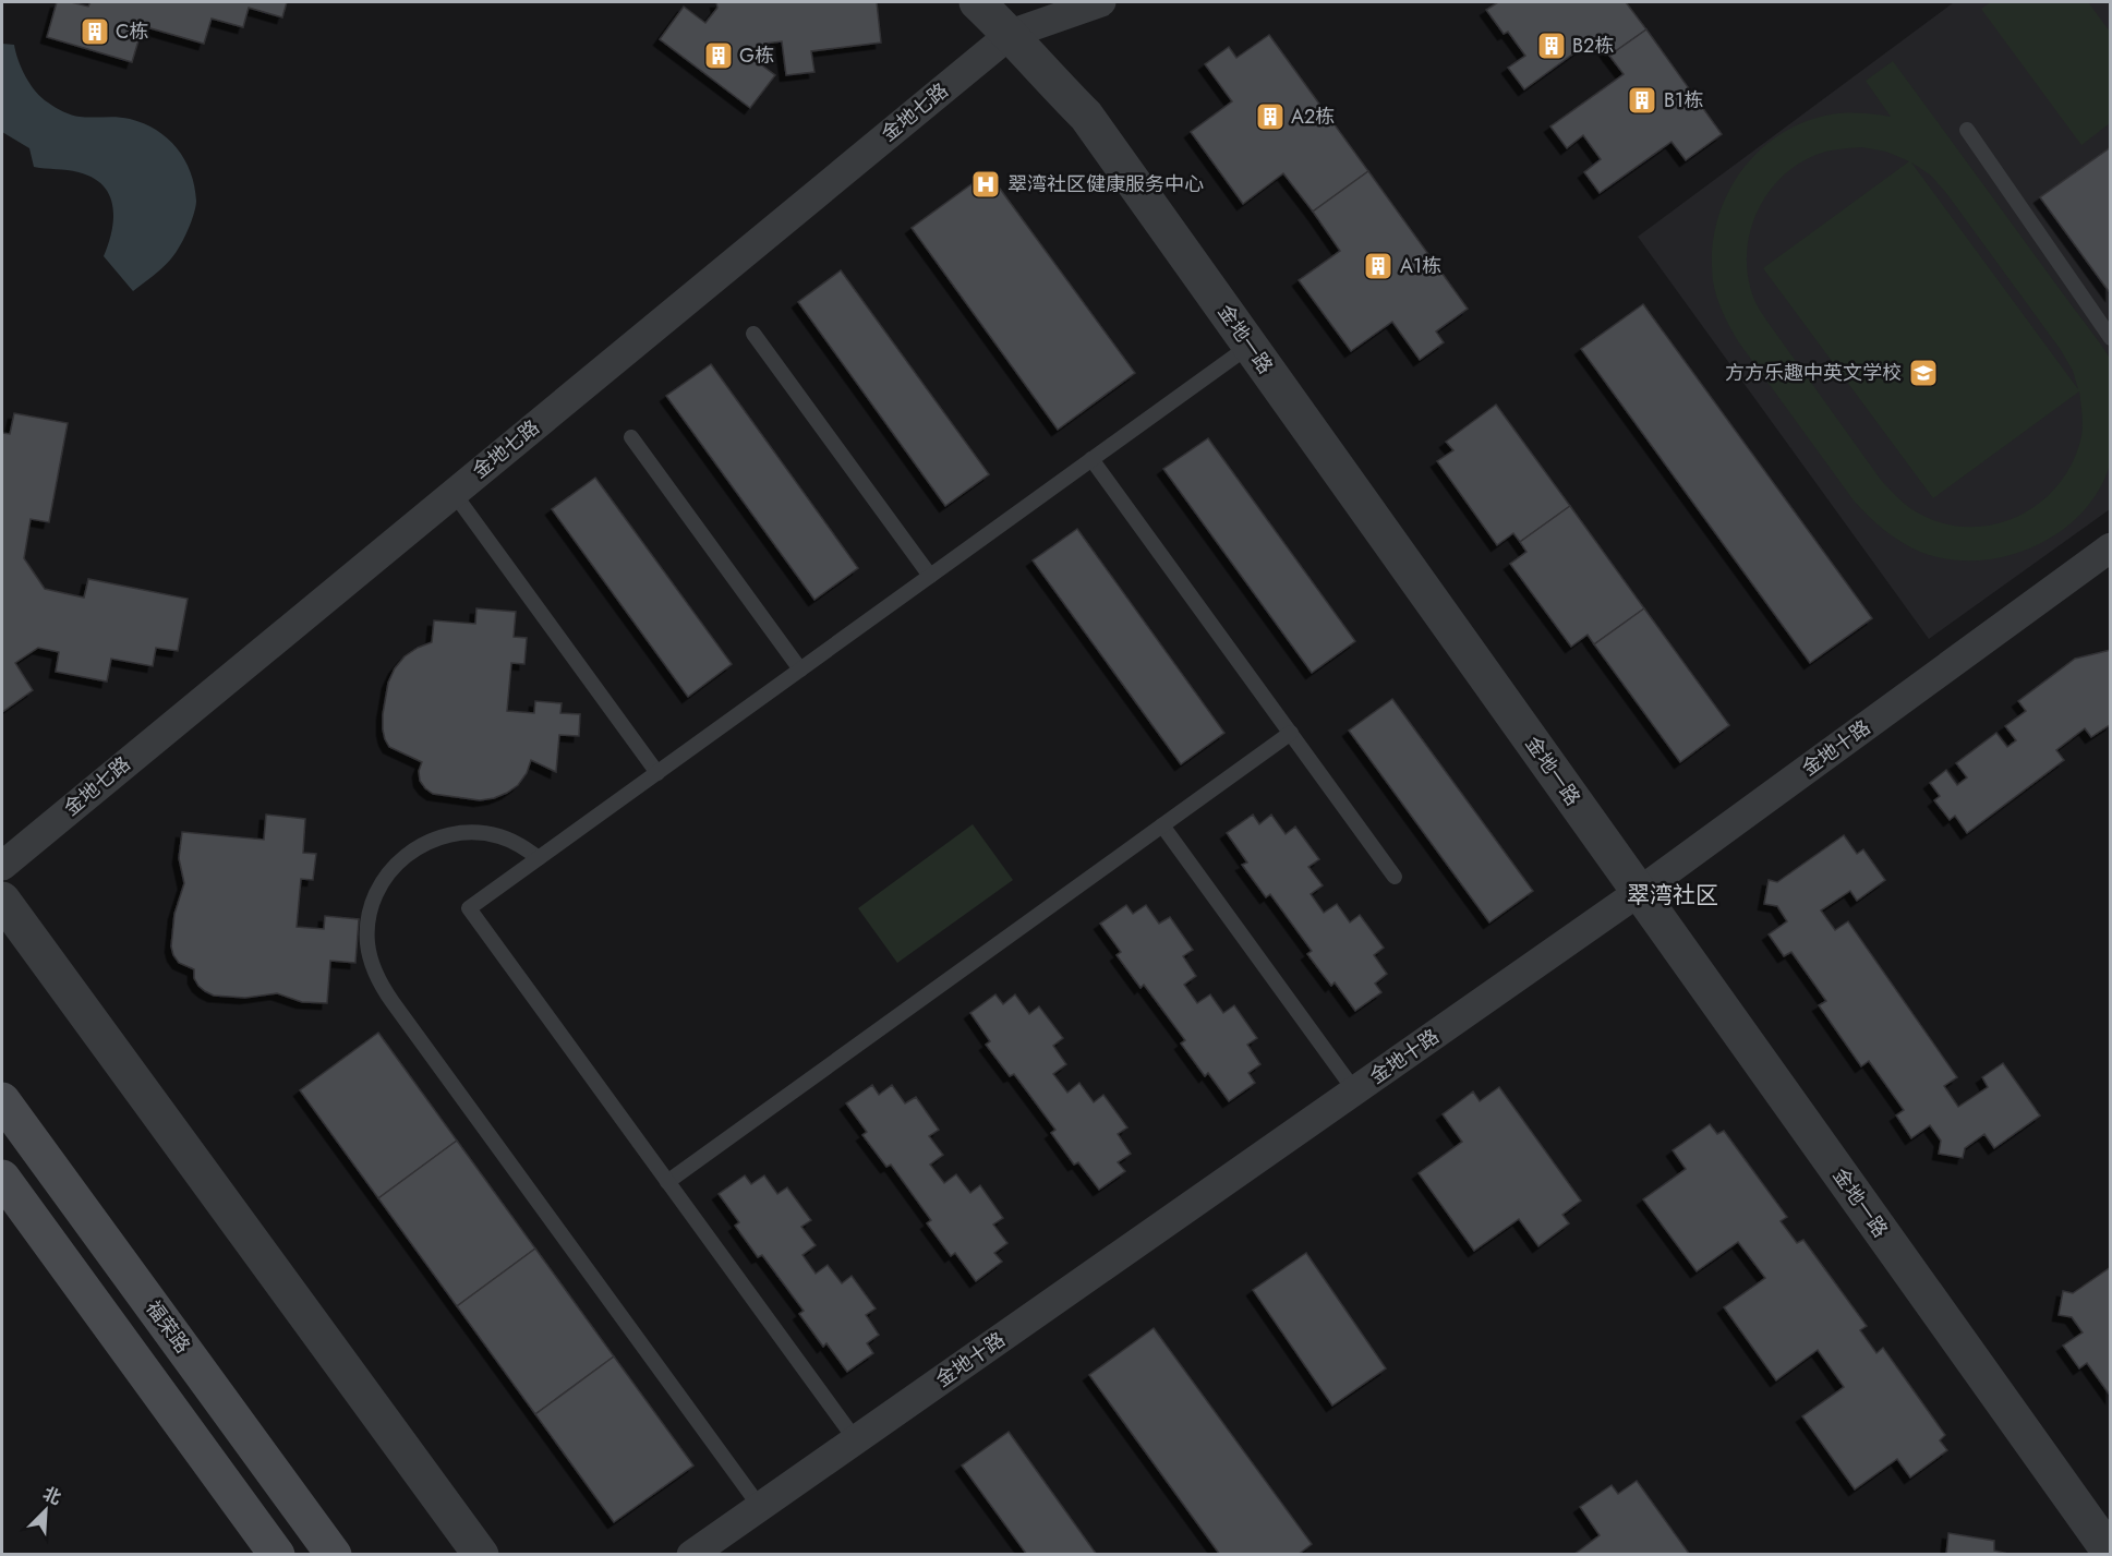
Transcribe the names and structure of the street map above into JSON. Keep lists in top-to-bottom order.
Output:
{
  "streets": {
    "main road": ["福荣路"],
    "street": ["金地七路", "金地一路", "金地十路"]
  },
  "crossings": [
    ["金地七路", "金地一路"],
    ["金地一路", "金地十路"]
  ],
  "districts": ["翠湾社区"],
  "places": {
    "building": [
      "C栋",
      "B2栋",
      "G栋",
      "B1栋",
      "A2栋",
      "A1栋"
    ],
    "hospital": ["翠湾社区健康服务中心"],
    "school or university": ["方方乐趣中英文学校"]
  },
  "north": "top right"
}
